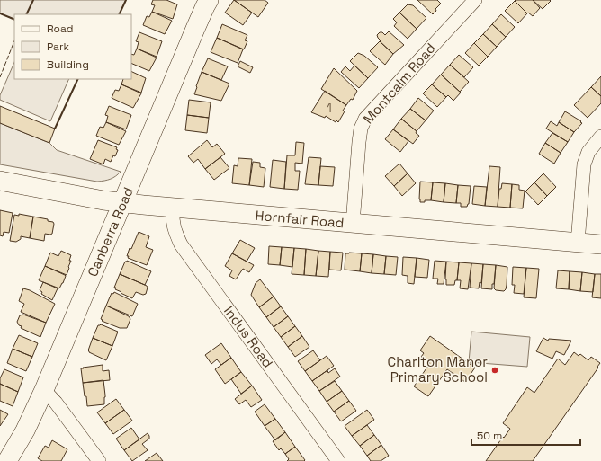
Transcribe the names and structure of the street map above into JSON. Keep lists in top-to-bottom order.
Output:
{
  "streets": {
    "street": [
      "Montcalm Road",
      "Hornfair Road",
      "Canberra Road",
      "Indus Road"
    ]
  },
  "crossings": [
    ["Montcalm Road", "Hornfair Road"],
    ["Hornfair Road", "Canberra Road"],
    ["Hornfair Road", "Indus Road"]
  ],
  "places": ["Charlton Manor Primary School"],
  "house_numbers": ["1"],
  "legend": ["Road", "Park", "Building"],
  "scale_bar": "50 m"
}
